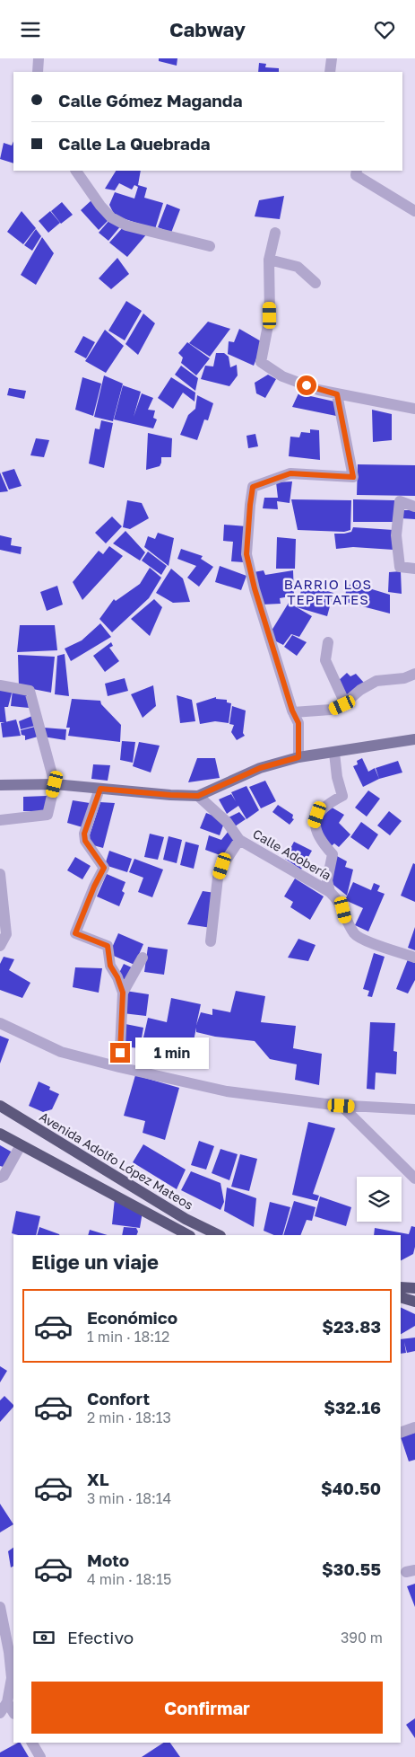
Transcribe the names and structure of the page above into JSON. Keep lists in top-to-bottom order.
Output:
{
  "streets": {
    "main road": ["Avenida Adolfo López Mateos"],
    "street": ["Calle Adobería"]
  },
  "districts": ["BARRIO LOS TEPETATES"],
  "page": {
    "header": "Cabway",
    "banner": ["Calle Gómez Maganda", "Calle La Quebrada"],
    "bubble": "1 min",
    "heading": "Elige un viaje",
    "list": [
      {
        "name": "Económico",
        "note": "1 min · 18:12",
        "value": "$23.83"
      },
      {
        "name": "Confort",
        "note": "2 min · 18:13",
        "value": "$32.16"
      },
      {
        "name": "XL",
        "note": "3 min · 18:14",
        "value": "$40.50"
      },
      {
        "name": "Moto",
        "note": "4 min · 18:15",
        "value": "$30.55"
      }
    ],
    "pay": ["Efectivo", "390 m"],
    "buttons": "Confirmar"
  }
}
